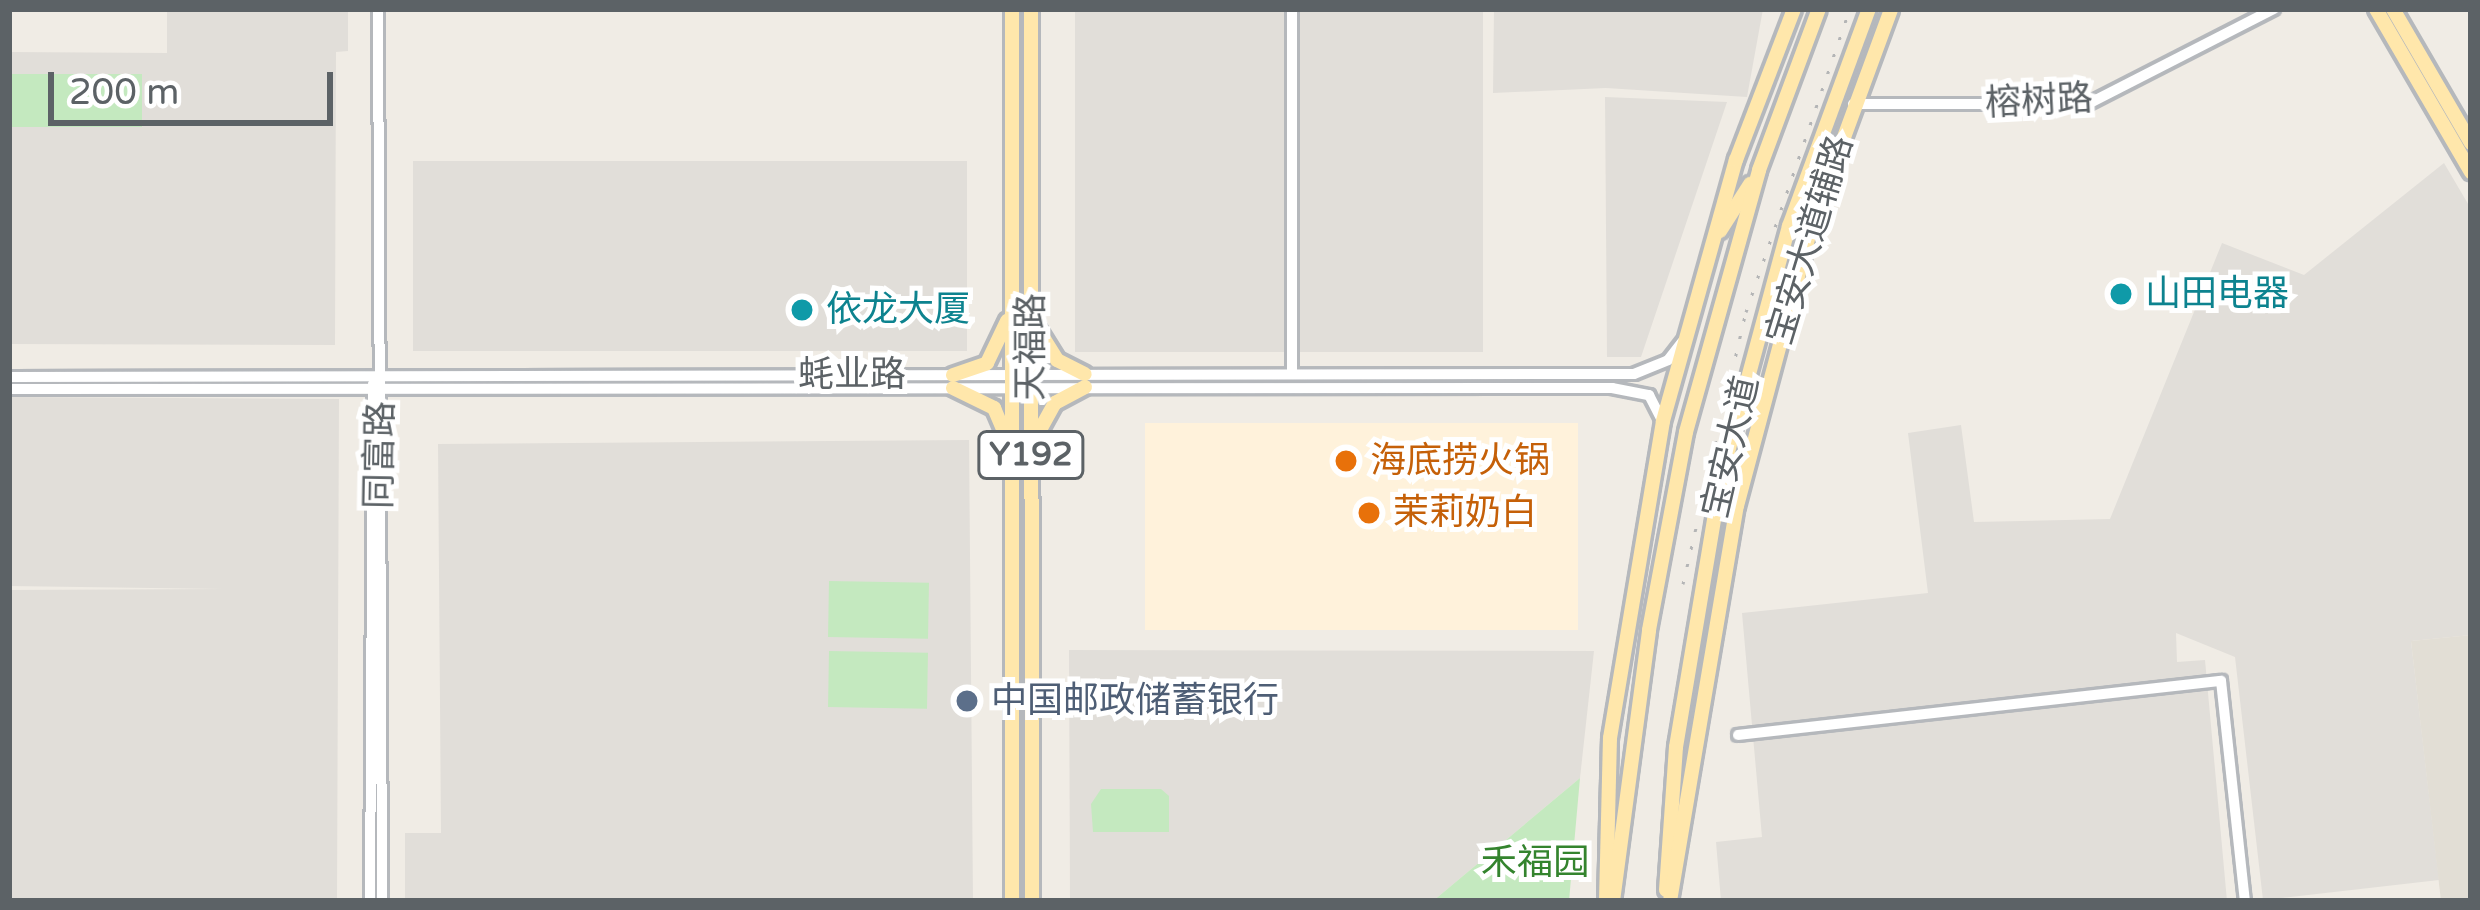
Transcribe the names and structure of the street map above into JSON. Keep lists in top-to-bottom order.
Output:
{
  "streets": {
    "main road": [
      "宝安大道辅路",
      "天福路",
      "宝安大道",
      "Y192"
    ],
    "street": ["榕树路", "蚝业路", "同富路"]
  },
  "crossings": [
    ["榕树路", "宝安大道辅路"],
    ["宝安大道辅路", "宝安大道"],
    ["天福路", "蚝业路"],
    ["蚝业路", "同富路"]
  ],
  "parks": ["禾福园"],
  "places": [
    "山田电器",
    "依龙大厦",
    "海底捞火锅",
    "茉莉奶白",
    "中国邮政储蓄银行"
  ],
  "scale_bar": "200 m"
}
